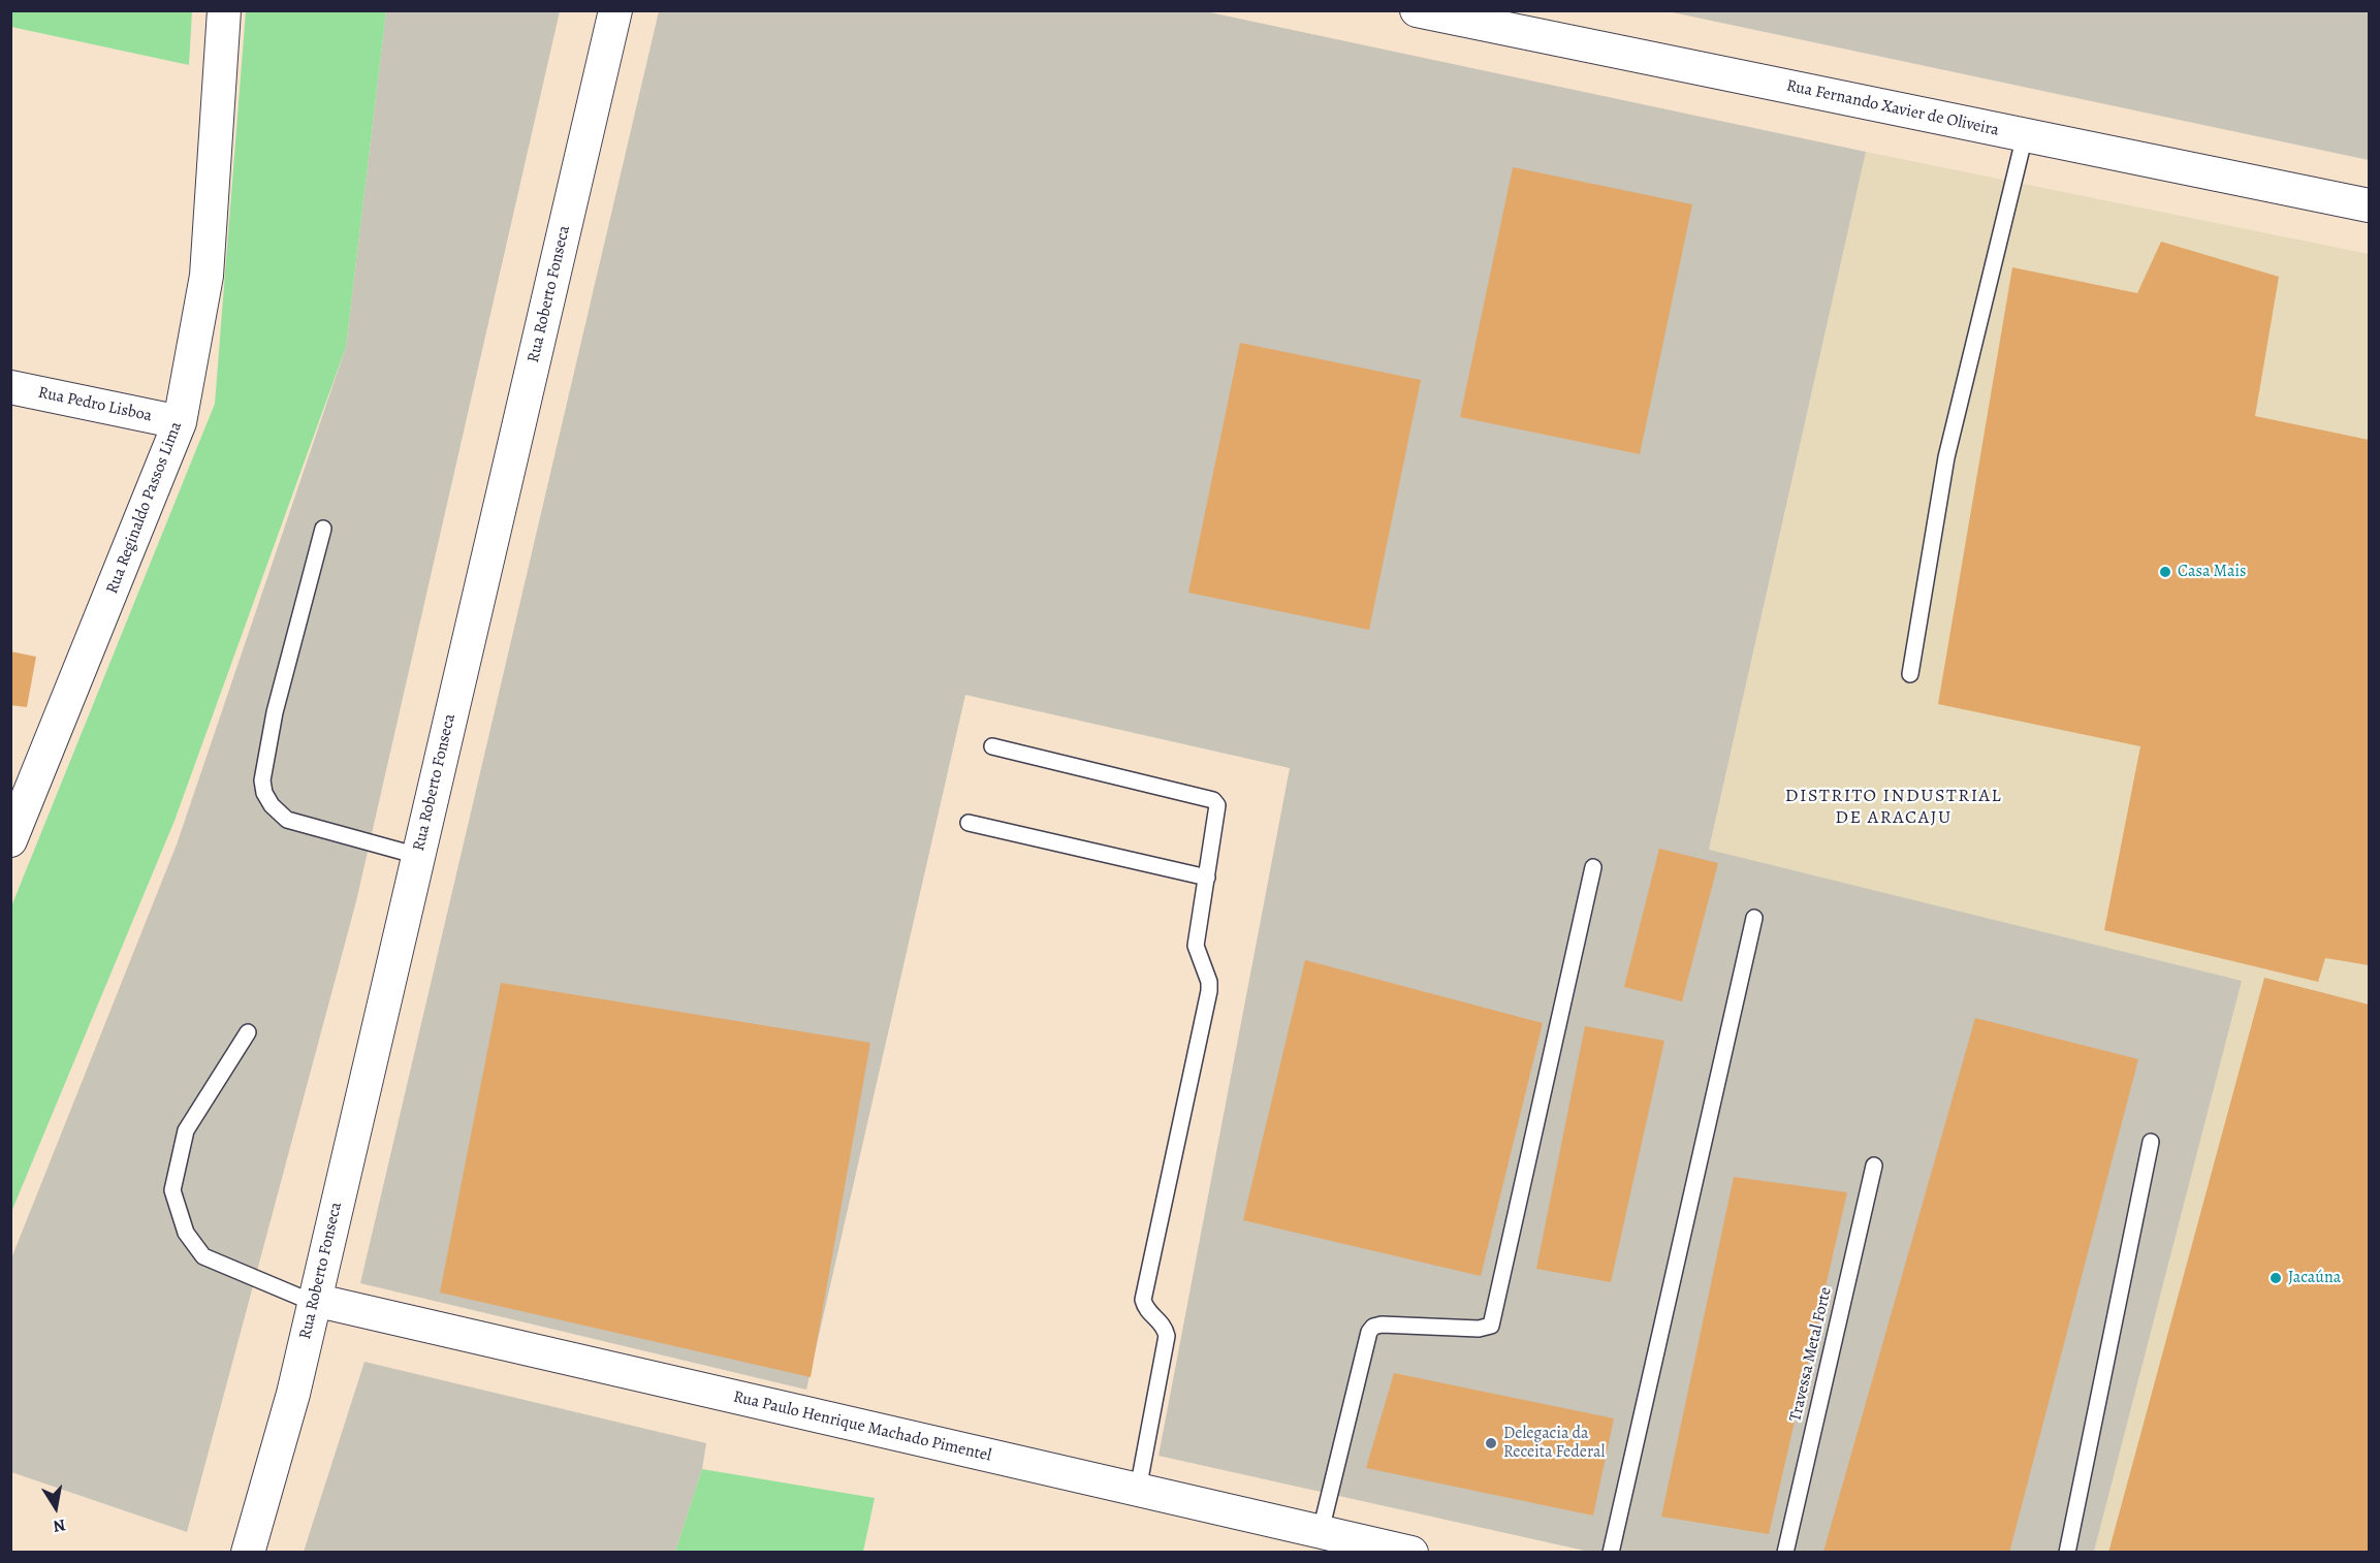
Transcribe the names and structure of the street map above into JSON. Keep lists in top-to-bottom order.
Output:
{
  "streets": {
    "street": [
      "Rua Fernando Xavier de Oliveira",
      "Rua Roberto Fonseca",
      "Rua Pedro Lisboa",
      "Rua Reginaldo Passos Lima",
      "Rua Paulo Henrique Machado Pimentel"
    ],
    "lane": ["Travessa Metal Forte"]
  },
  "crossings": [
    ["Rua Roberto Fonseca", "Rua Paulo Henrique Machado Pimentel"],
    ["Rua Pedro Lisboa", "Rua Reginaldo Passos Lima"]
  ],
  "districts": ["DISTRITO INDUSTRIAL DE ARACAJU"],
  "places": ["Casa Mais", "Jacaúna", "Delegacia da Receita Federal"],
  "north": "bottom"
}
